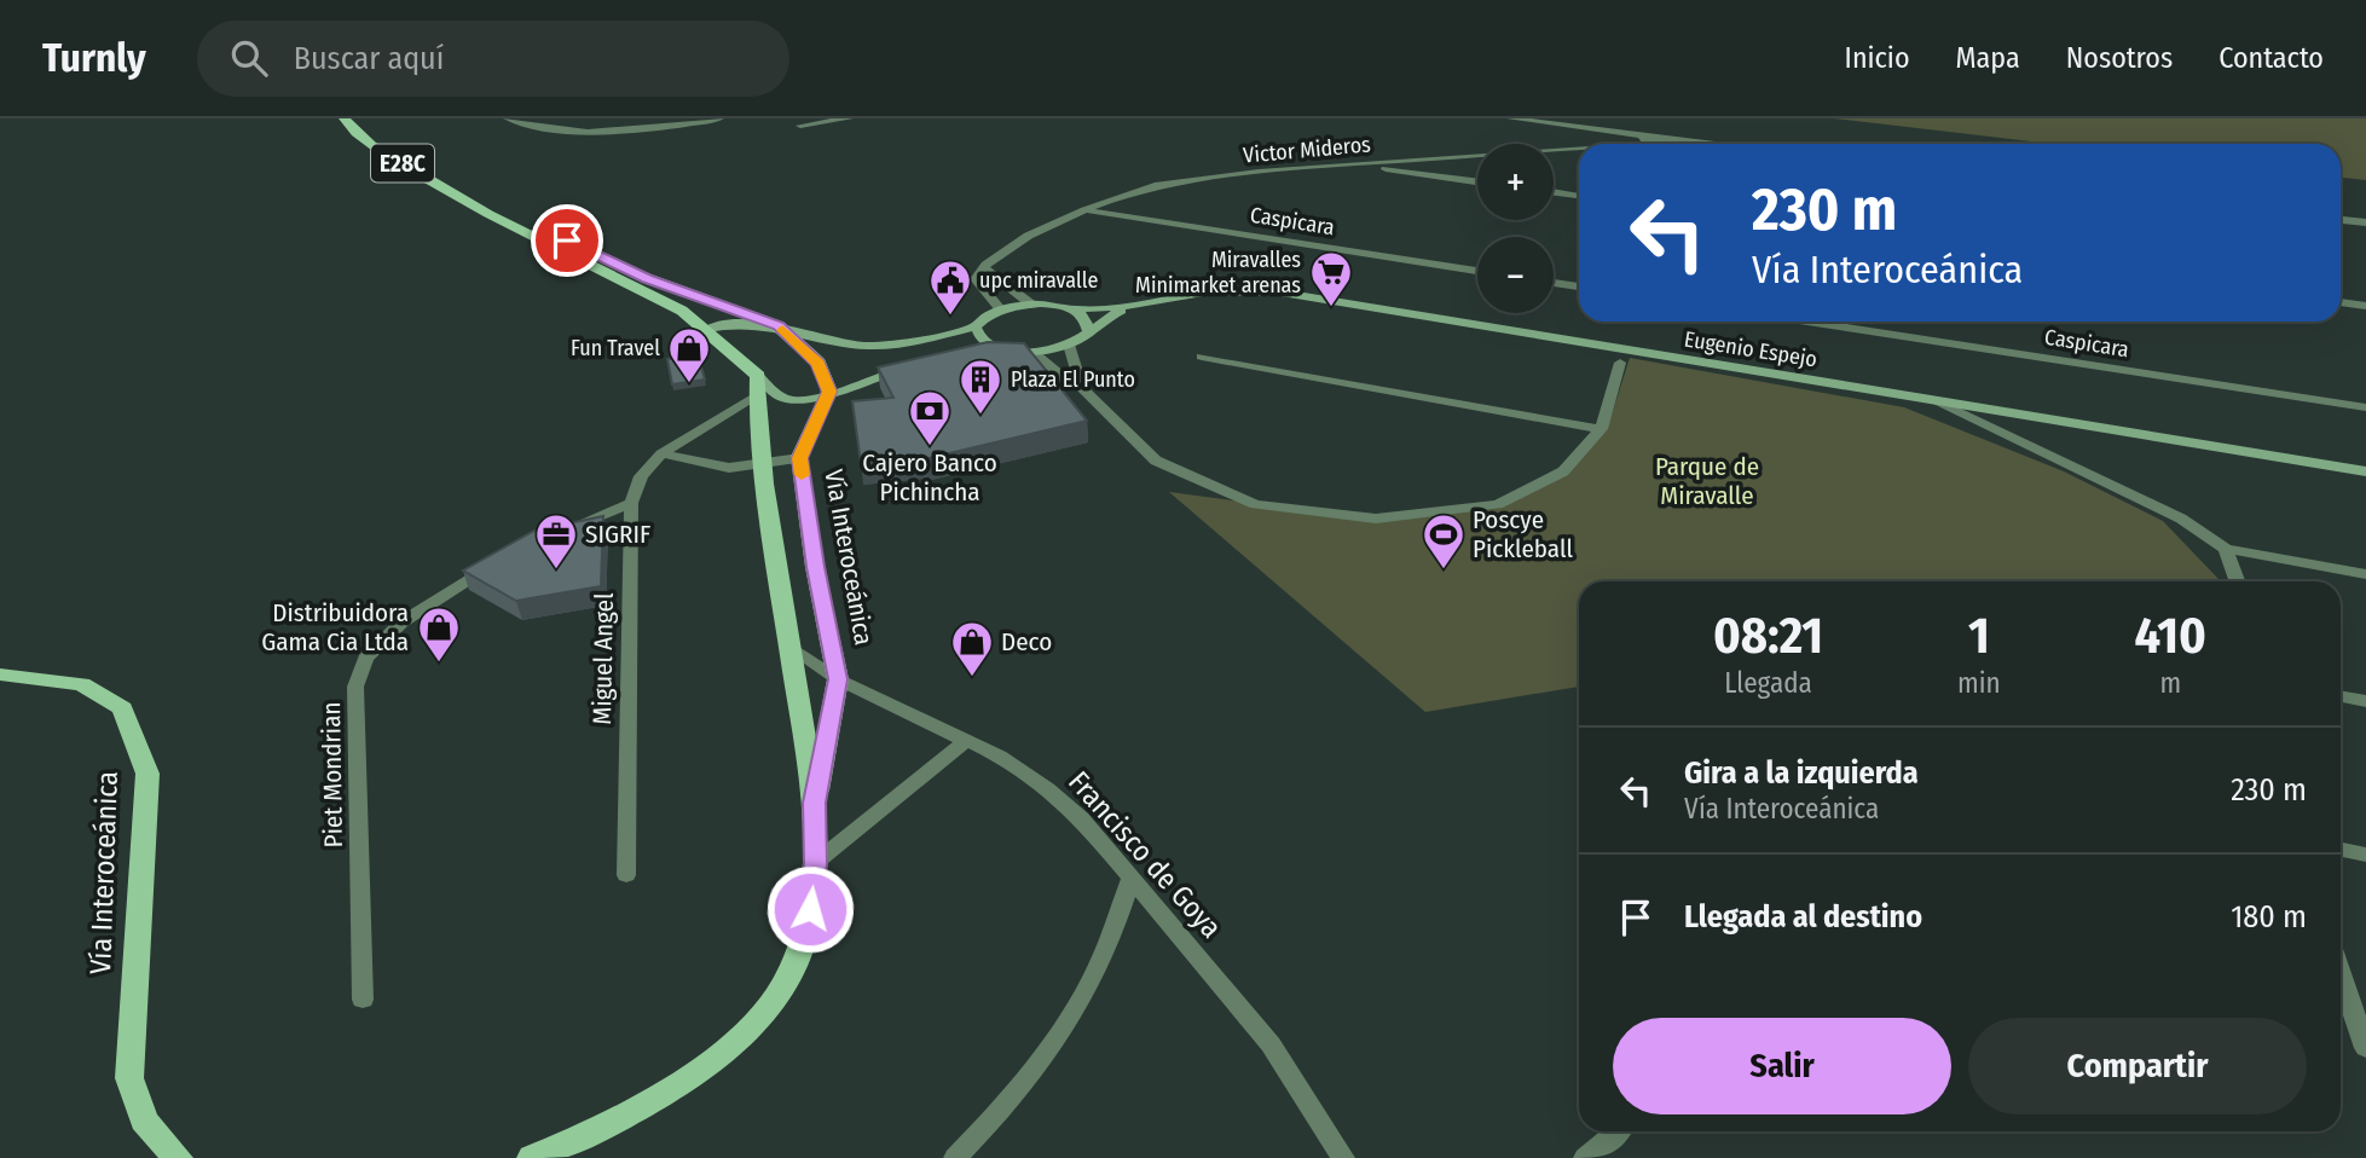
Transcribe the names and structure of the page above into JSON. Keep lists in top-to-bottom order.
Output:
{
  "streets": {
    "main road": ["E28C", "Vía Interoceánica"],
    "street": [
      "Victor Mideros",
      "Caspicara",
      "Eugenio Espejo",
      "Miguel Angel",
      "Piet Mondrian",
      "Francisco de Goya"
    ]
  },
  "crossings": [
    ["Victor Mideros", "Caspicara"],
    ["Vía Interoceánica", "Miguel Angel"],
    ["Vía Interoceánica", "Francisco de Goya"]
  ],
  "parks": ["Parque de Miravalle"],
  "places": {
    "supermarket": ["Miravalles Minimarket arenas"],
    "public building": ["upc miravalle"],
    "shop": ["Fun Travel", "Distribuidora Gama Cia Ltda", "Deco"],
    "building": ["Plaza El Punto"],
    "bank": ["Cajero Banco Pichincha"],
    "office": ["SIGRIF"],
    "sports": ["Poscye Pickleball"]
  },
  "page": {
    "header": "Turnly",
    "search": "Buscar aquí",
    "nav": [
      "Inicio",
      "Mapa",
      "Nosotros",
      "Contacto"
    ],
    "map_buttons": ["+", "−"],
    "turn": ["230 m", "Vía Interoceánica"],
    "eta": [
      "08:21",
      "Llegada",
      "1",
      "min",
      "410",
      "m"
    ],
    "list": [
      {
        "name": "Gira a la izquierda",
        "note": "Vía Interoceánica",
        "value": "230 m"
      },
      {
        "name": "Llegada al destino",
        "value": "180 m"
      }
    ],
    "buttons": ["Salir", "Compartir"]
  }
}
